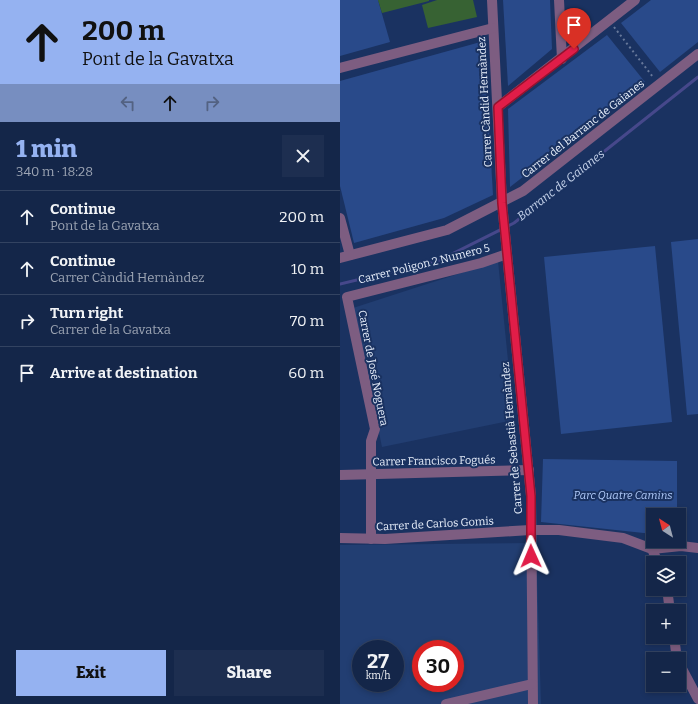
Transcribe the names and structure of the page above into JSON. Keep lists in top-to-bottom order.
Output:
{
  "streets": {
    "street": [
      "Carrer Càndid Hernàndez",
      "Carrer del Barranc de Gaianes",
      "Carrer Poligon 2 Numero 5",
      "Carrer de José Noguera",
      "Carrer de Sebastià Hernàndez",
      "Carrer Francisco Fogués",
      "Carrer de Carlos Gomis"
    ]
  },
  "crossings": [
    ["Carrer Càndid Hernàndez", "Carrer del Barranc de Gaianes"],
    ["Carrer Càndid Hernàndez", "Carrer de Sebastià Hernàndez"],
    ["Carrer del Barranc de Gaianes", "Carrer de Sebastià Hernàndez"],
    ["Carrer Poligon 2 Numero 5", "Carrer de José Noguera"],
    ["Carrer Poligon 2 Numero 5", "Carrer de Sebastià Hernàndez"],
    ["Carrer de José Noguera", "Carrer Francisco Fogués"],
    ["Carrer de José Noguera", "Carrer de Carlos Gomis"],
    ["Carrer de Sebastià Hernàndez", "Carrer Francisco Fogués"],
    ["Carrer de Sebastià Hernàndez", "Carrer de Carlos Gomis"]
  ],
  "water": ["Barranc de Gaianes"],
  "parks": ["Parc Quatre Camins"],
  "north": "top left",
  "page": {
    "turn": ["200 m", "Pont de la Gavatxa"],
    "heading": ["1 min", "340 m · 18:28"],
    "list": [
      {
        "name": "Continue",
        "note": "Pont de la Gavatxa",
        "value": "200 m"
      },
      {
        "name": "Continue",
        "note": "Carrer Càndid Hernàndez",
        "value": "10 m"
      },
      {
        "name": "Turn right",
        "note": "Carrer de la Gavatxa",
        "value": "70 m"
      },
      {
        "name": "Arrive at destination",
        "value": "60 m"
      }
    ],
    "map_buttons": ["+", "−"],
    "speed": "27 km/h",
    "limit": "30",
    "buttons": ["Exit", "Share"]
  }
}
